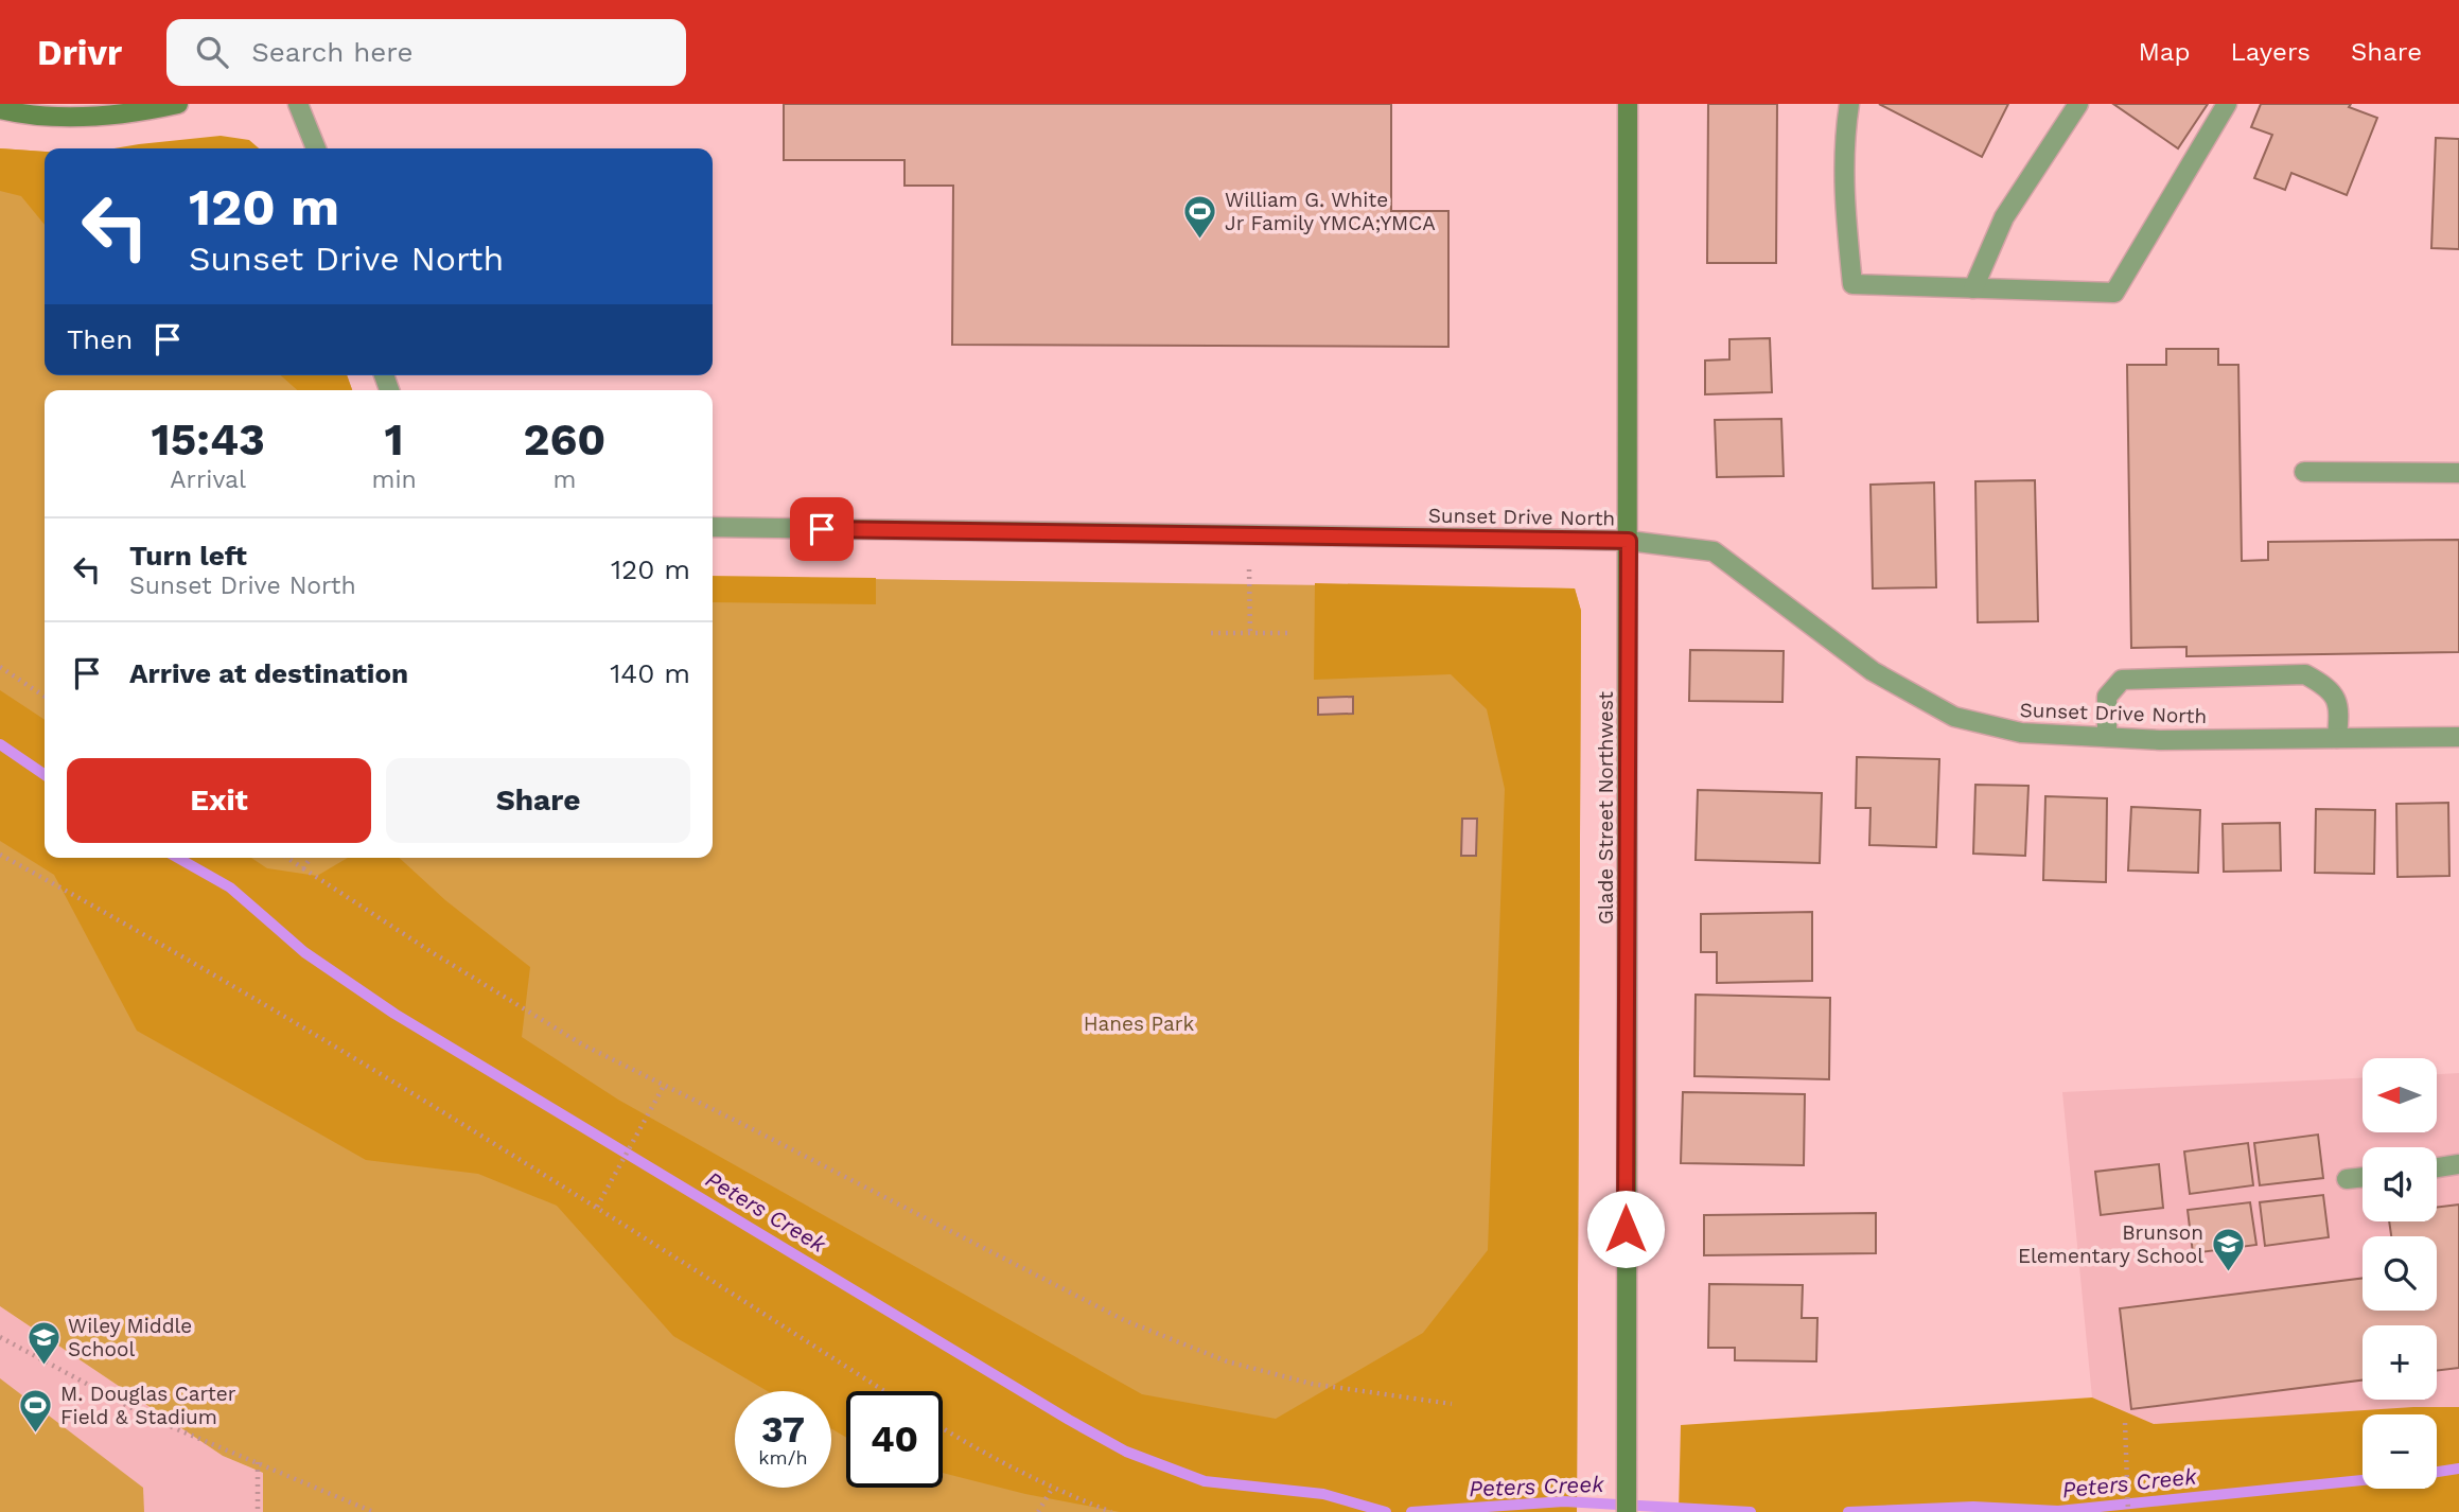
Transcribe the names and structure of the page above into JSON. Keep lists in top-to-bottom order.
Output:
{
  "streets": {
    "street": ["Sunset Drive North", "Glade Street Northwest"]
  },
  "crossings": [
    ["Sunset Drive North", "Glade Street Northwest"]
  ],
  "water": ["Peters Creek"],
  "parks": ["Hanes Park"],
  "places": {
    "sports": ["William G. White Jr Family YMCA;YMCA", "M. Douglas Carter Field & Stadium"],
    "school or university": ["Brunson Elementary School", "Wiley Middle School"]
  },
  "north": "left",
  "page": {
    "header": "Drivr",
    "search": "Search here",
    "nav": ["Map", "Layers", "Share"],
    "turn": ["120 m", "Sunset Drive North"],
    "then": "Then",
    "eta": [
      "15:43",
      "Arrival",
      "1",
      "min",
      "260",
      "m"
    ],
    "list": [
      {
        "name": "Turn left",
        "note": "Sunset Drive North",
        "value": "120 m"
      },
      {
        "name": "Arrive at destination",
        "value": "140 m"
      }
    ],
    "buttons": ["Exit", "Share"],
    "map_buttons": ["+", "−"],
    "speed": "37 km/h",
    "limit": "40"
  }
}
